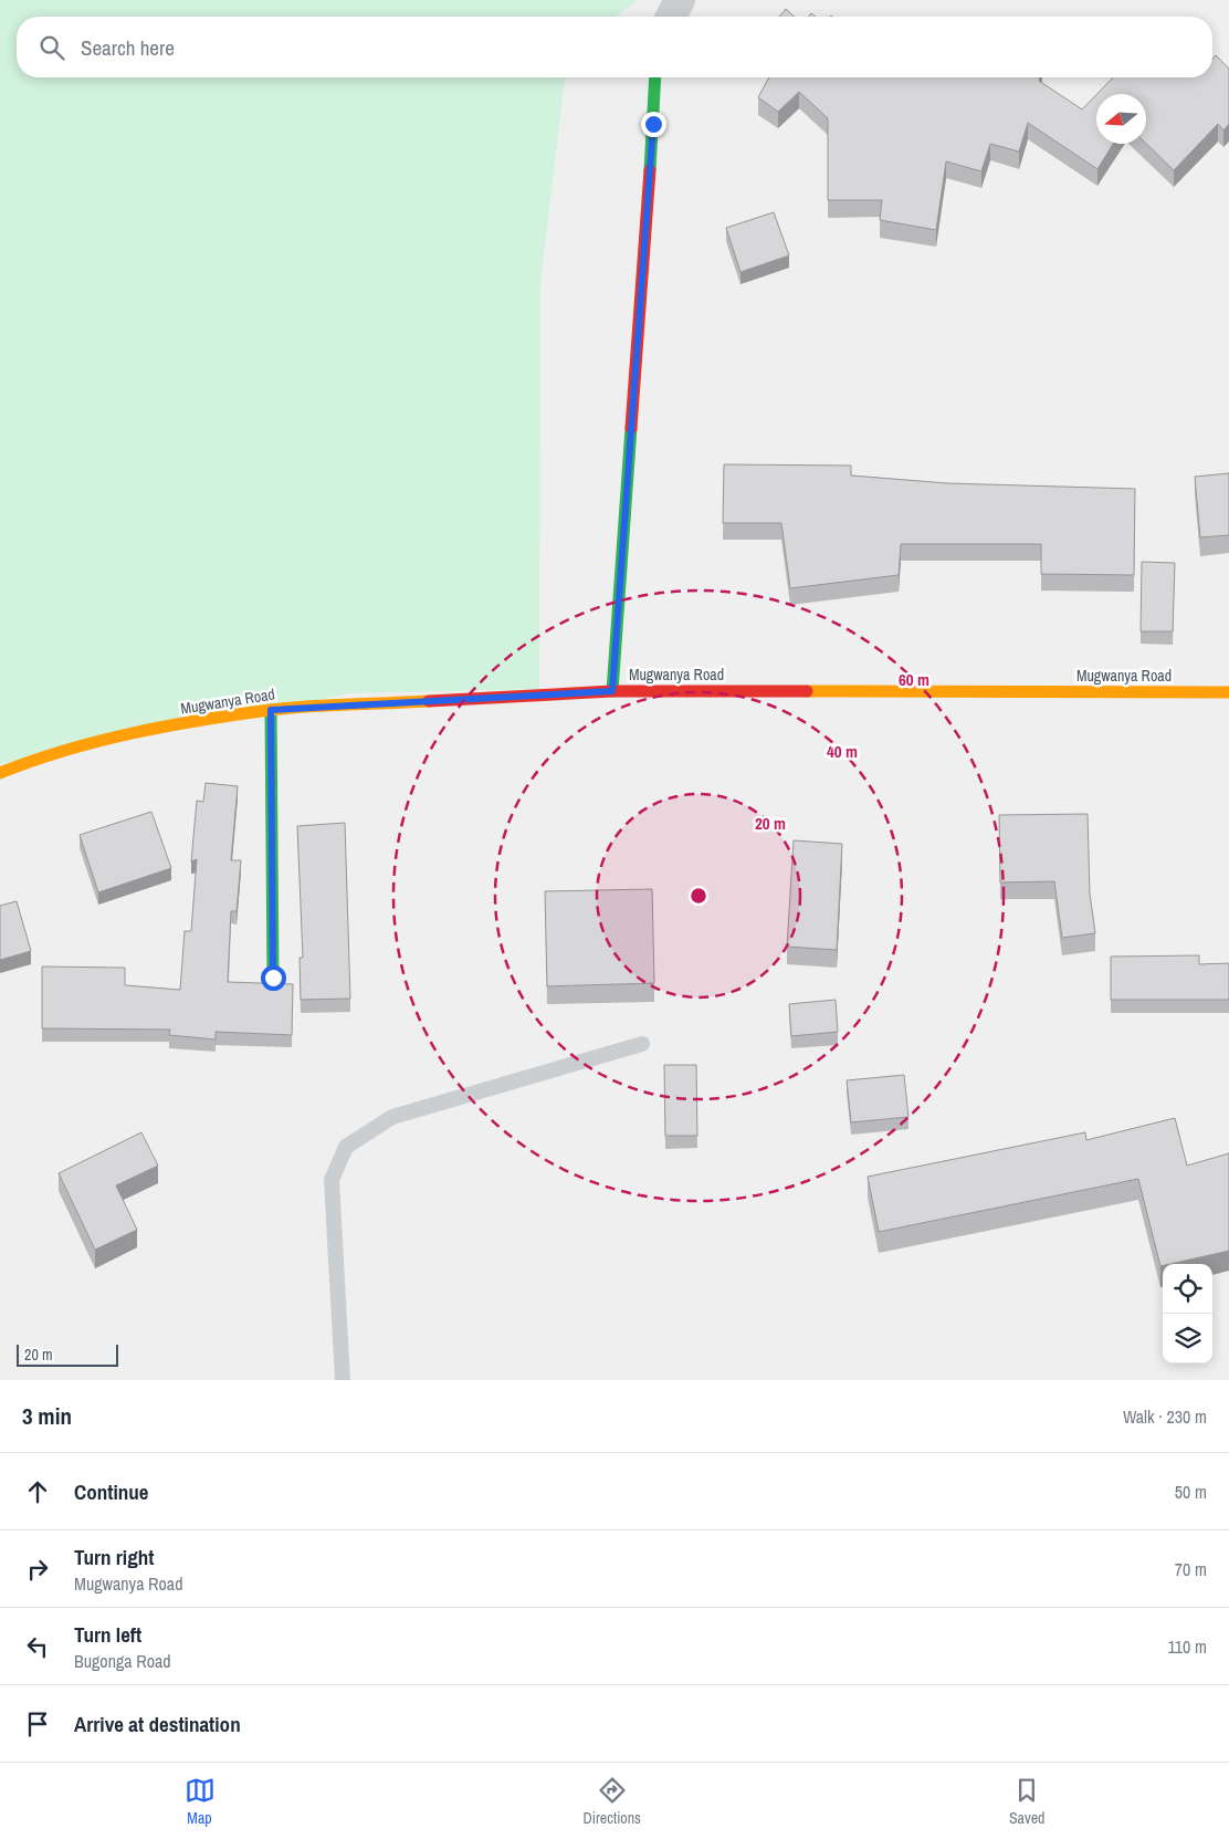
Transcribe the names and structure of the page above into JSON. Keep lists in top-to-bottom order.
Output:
{
  "streets": {
    "street": ["Mugwanya Road"]
  },
  "scale_bar": "20 m",
  "north": "left",
  "page": {
    "search": "Search here",
    "scale": "20 m",
    "heading": ["3 min", "Walk · 230 m"],
    "list": [
      ["Continue", "50 m"],
      ["Turn right", "Mugwanya Road", "70 m"],
      ["Turn left", "Bugonga Road", "110 m"],
      "Arrive at destination"
    ],
    "nav": ["Map", "Directions", "Saved"]
  },
  "rings": ["60 m", "40 m", "20 m"]
}
